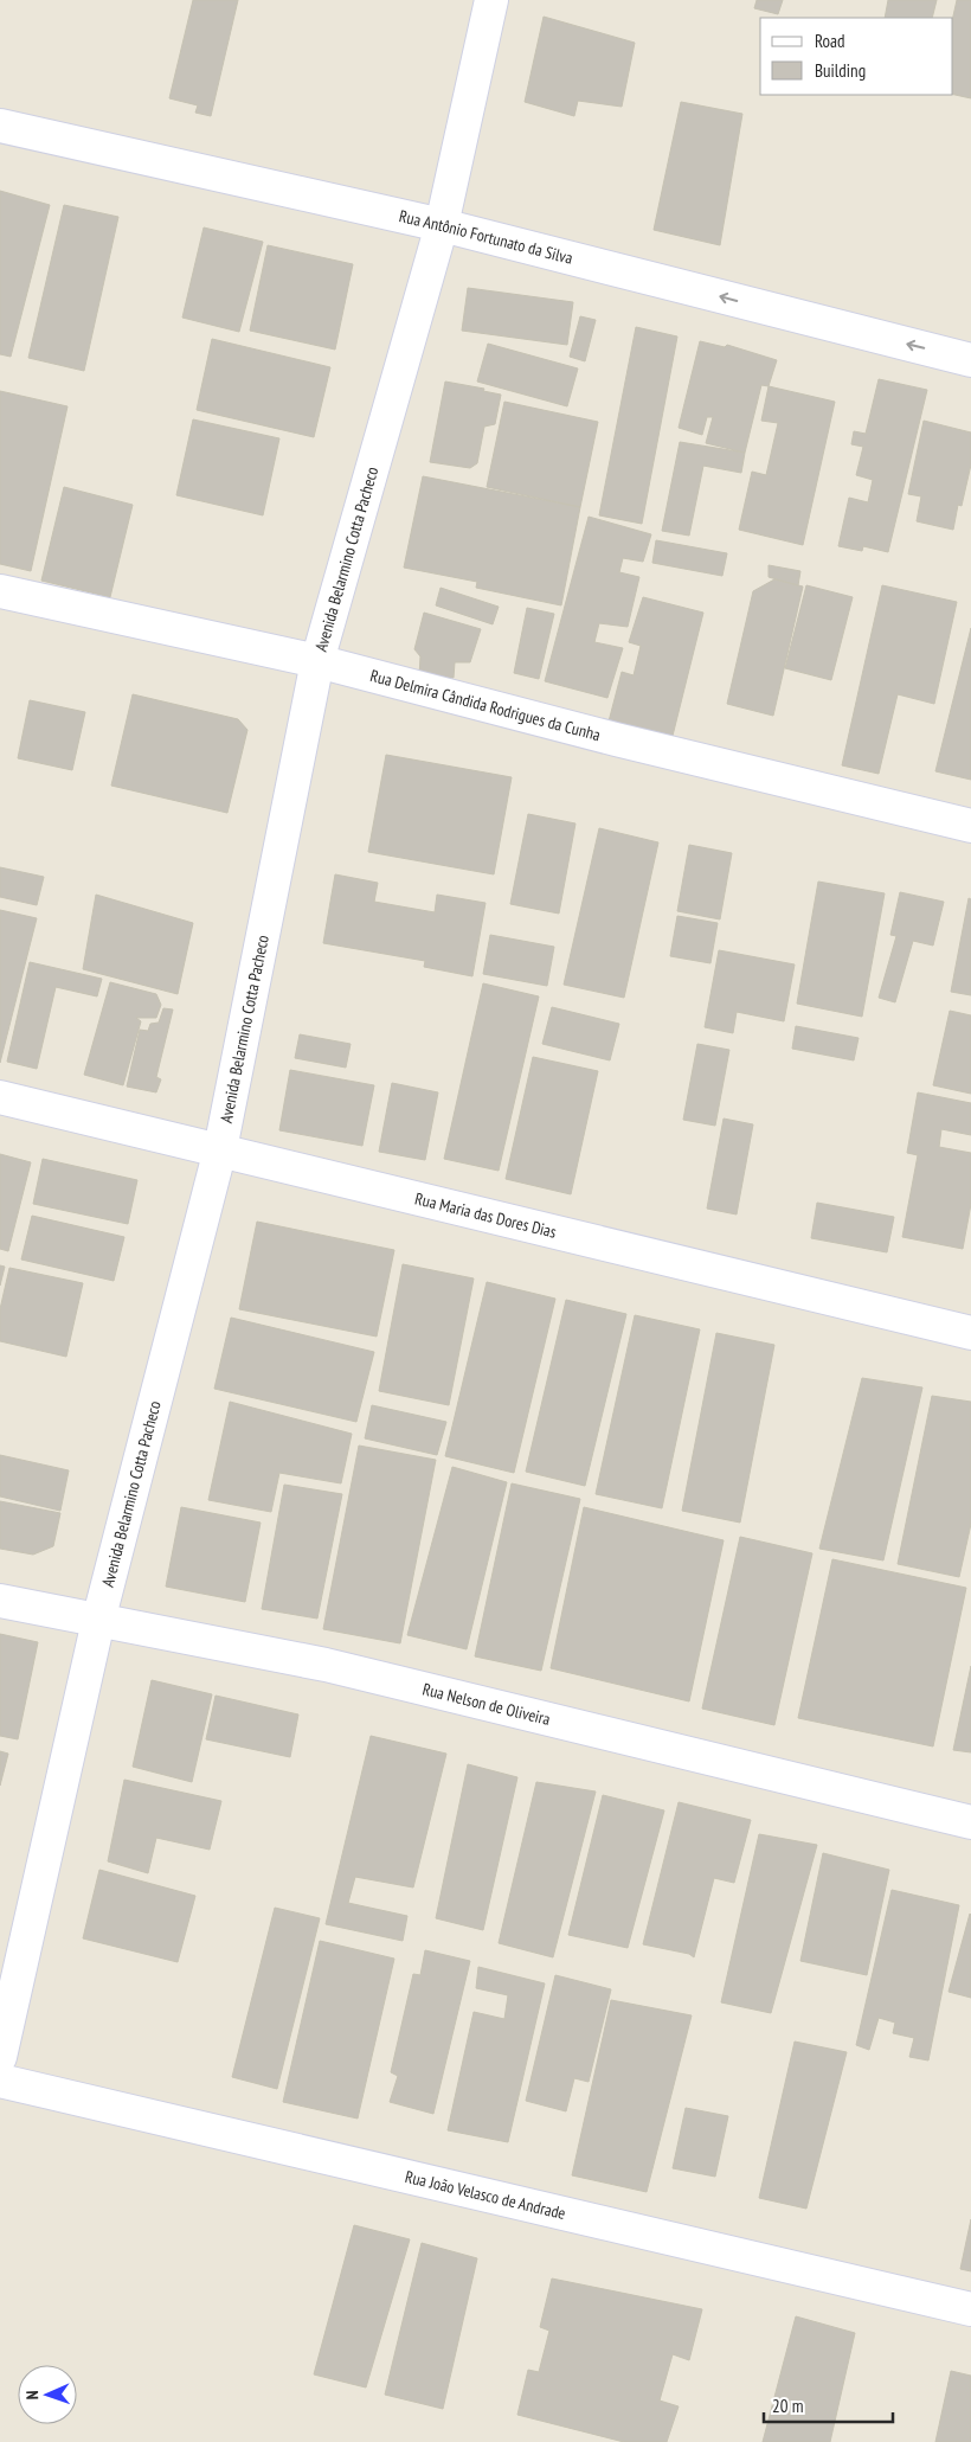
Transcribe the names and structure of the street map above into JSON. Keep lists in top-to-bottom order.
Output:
{
  "streets": {
    "street": [
      "Rua Antônio Fortunato da Silva",
      "Avenida Belarmino Cotta Pacheco",
      "Rua Delmira Cândida Rodrigues da Cunha",
      "Rua Maria das Dores Dias",
      "Rua Nelson de Oliveira",
      "Rua João Velasco de Andrade"
    ]
  },
  "crossings": [
    ["Rua Antônio Fortunato da Silva", "Avenida Belarmino Cotta Pacheco"],
    ["Avenida Belarmino Cotta Pacheco", "Rua Delmira Cândida Rodrigues da Cunha"],
    ["Avenida Belarmino Cotta Pacheco", "Rua Maria das Dores Dias"],
    ["Avenida Belarmino Cotta Pacheco", "Rua Nelson de Oliveira"]
  ],
  "one_way": ["Rua Antônio Fortunato da Silva"],
  "legend": ["Road", "Building"],
  "scale_bar": "20 m",
  "north": "left"
}
